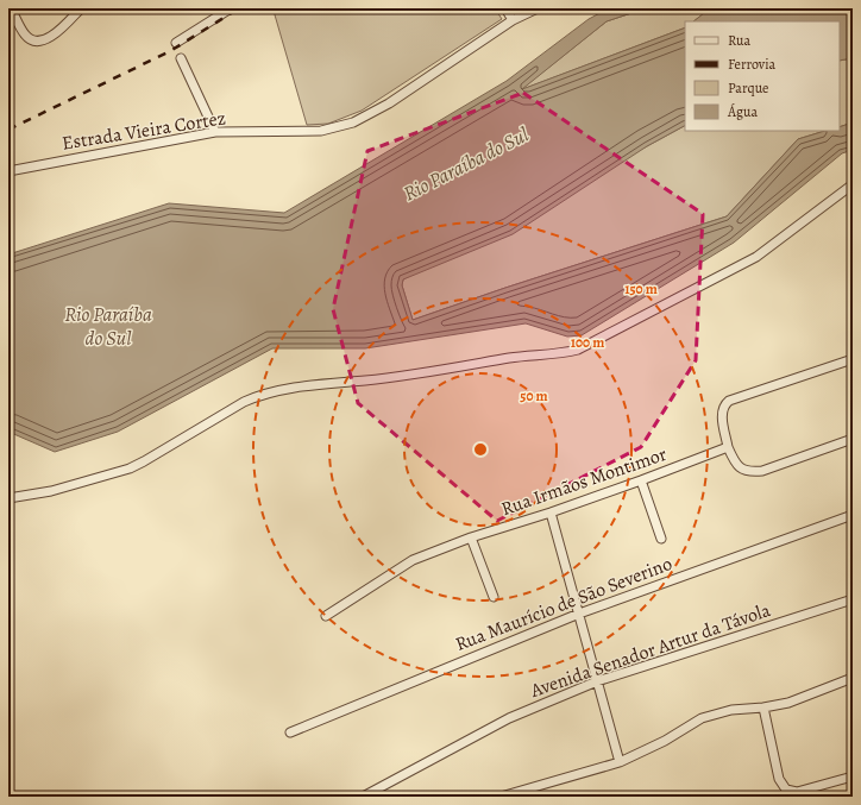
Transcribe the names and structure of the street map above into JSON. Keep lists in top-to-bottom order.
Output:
{
  "streets": {
    "street": [
      "Estrada Vieira Cortez",
      "Rua Irmãos Montimor",
      "Rua Maurício de São Severino",
      "Avenida Senador Artur da Távola"
    ]
  },
  "water": ["Rio Paraíba do Sul"],
  "legend": [
    "Rua",
    "Ferrovia",
    "Parque",
    "Água"
  ],
  "rings": ["150 m", "100 m", "50 m"]
}
